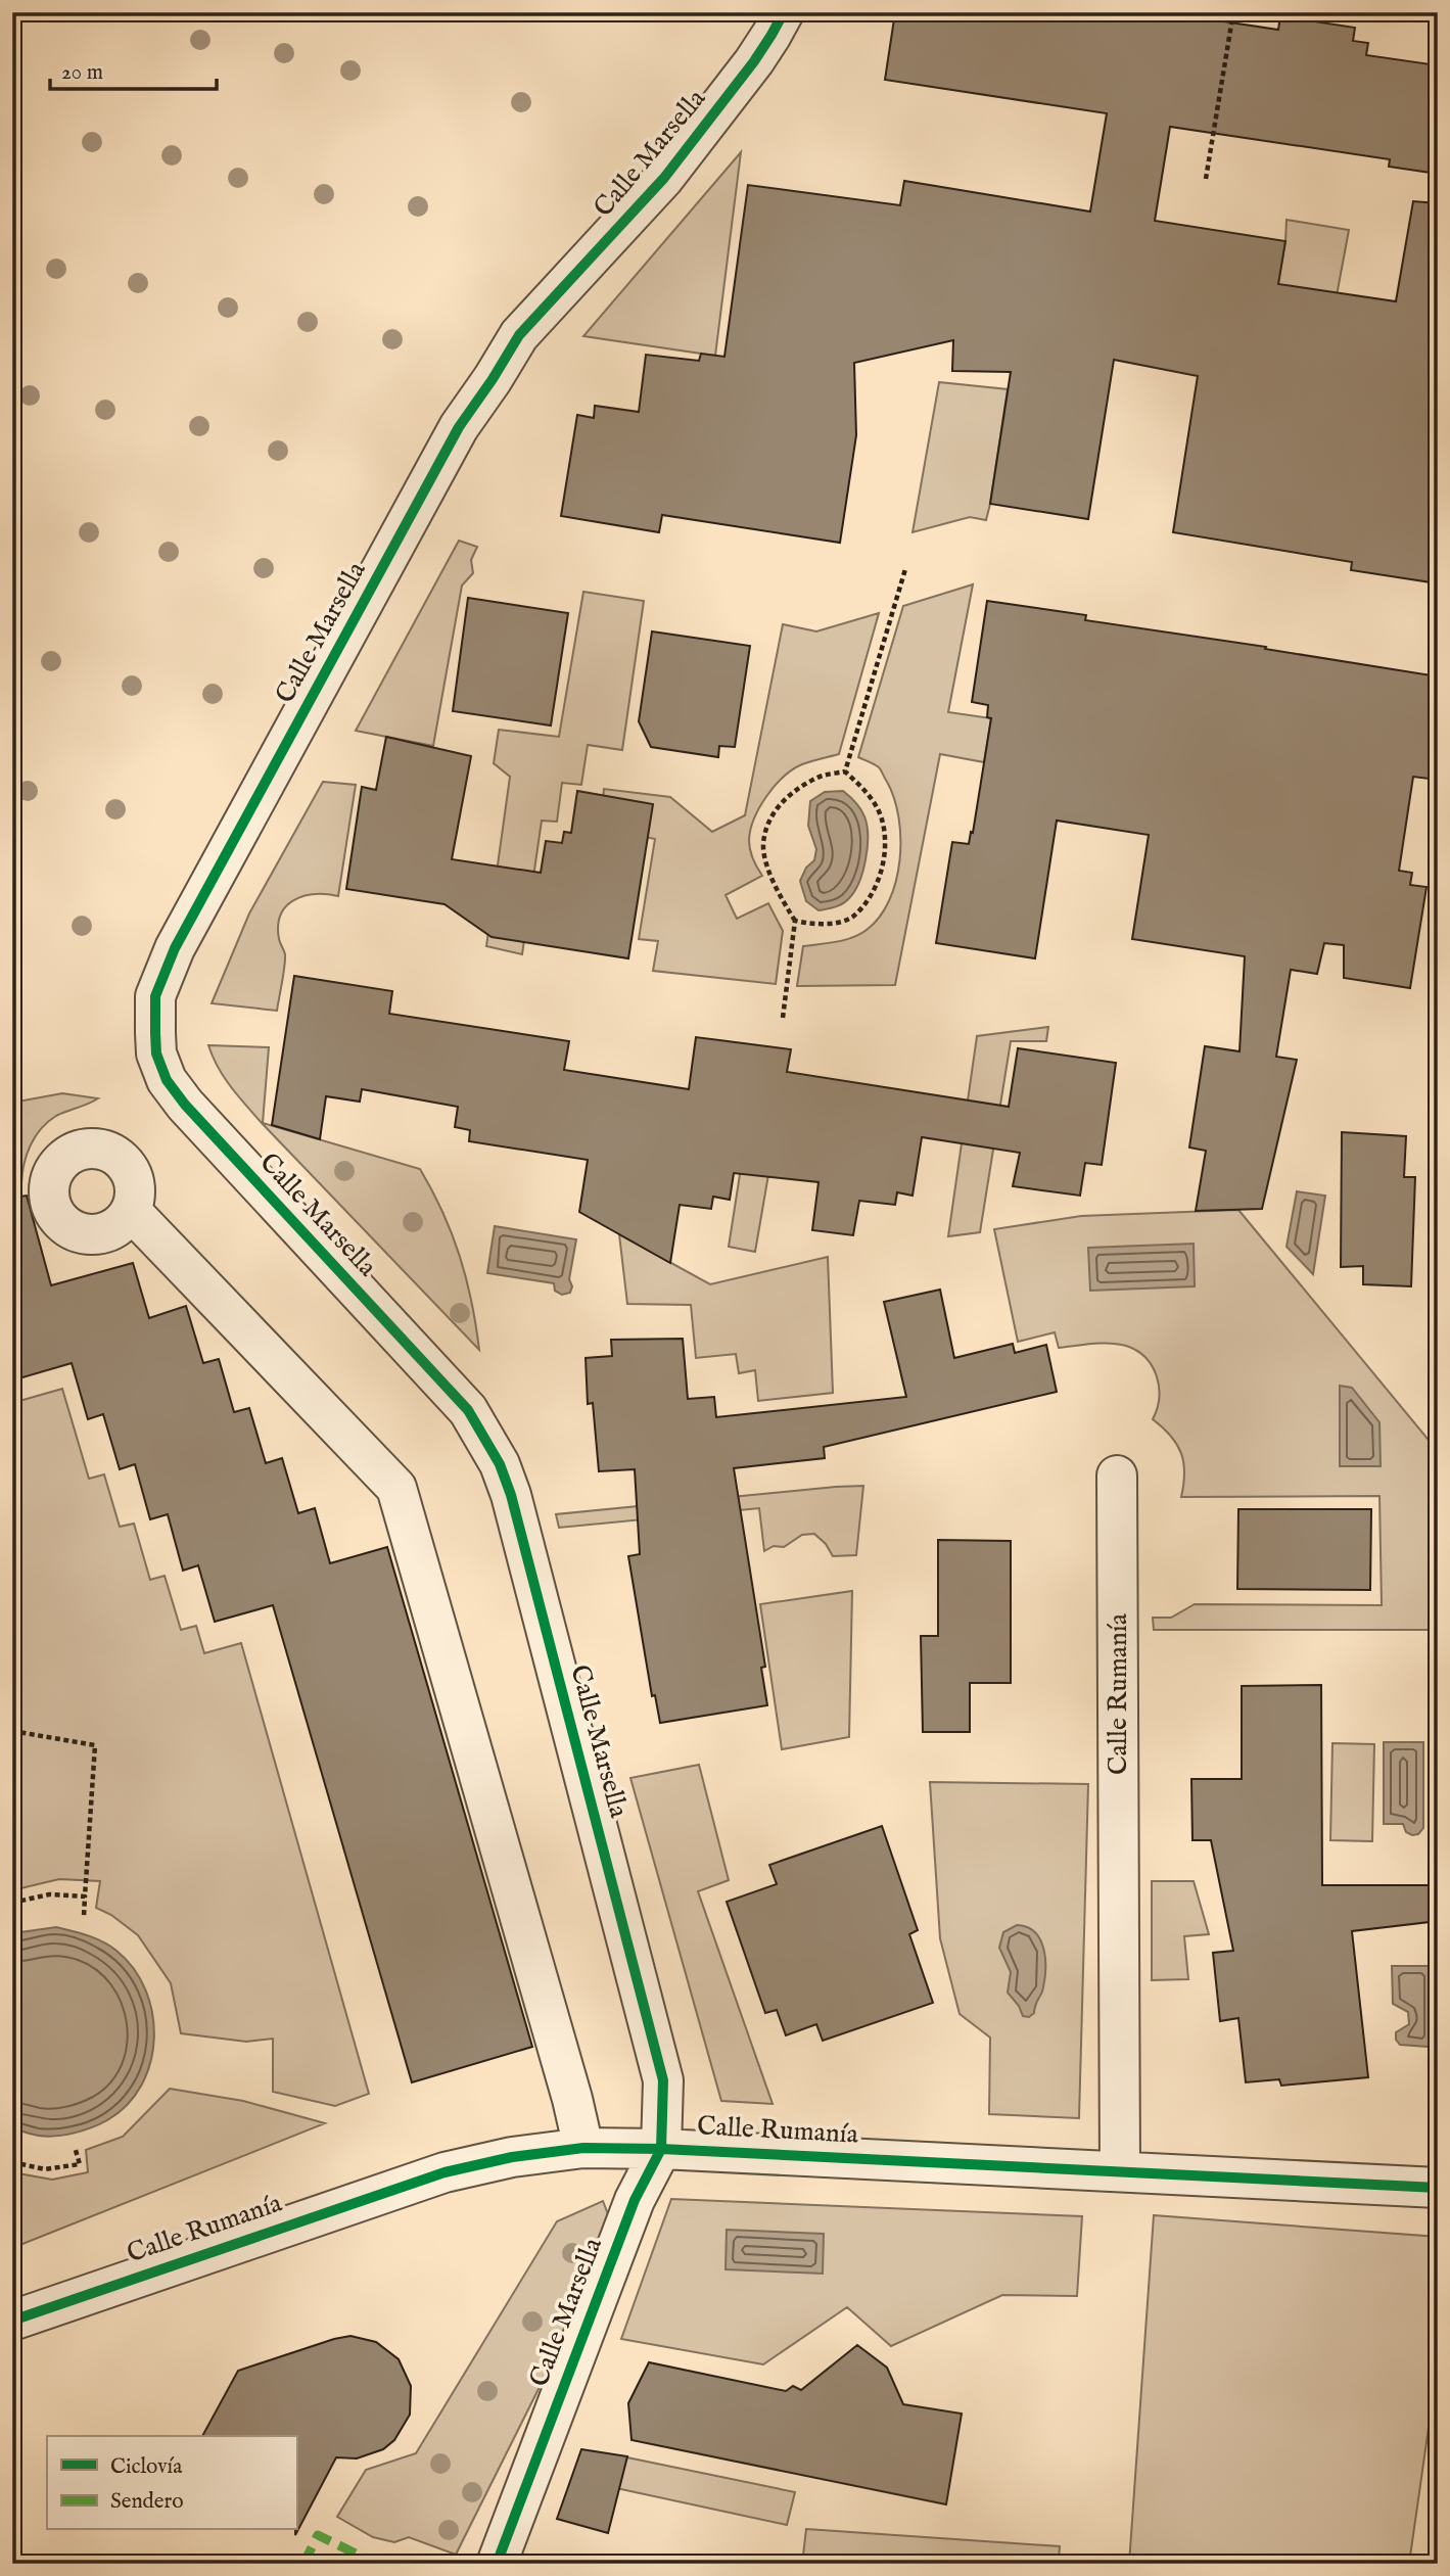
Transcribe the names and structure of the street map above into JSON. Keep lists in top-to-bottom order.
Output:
{
  "streets": {
    "street": ["Calle Marsella", "Calle Rumanía"]
  },
  "crossings": [
    ["Calle Marsella", "Calle Rumanía"]
  ],
  "legend": ["Ciclovía", "Sendero"],
  "scale_bar": "20 m"
}
